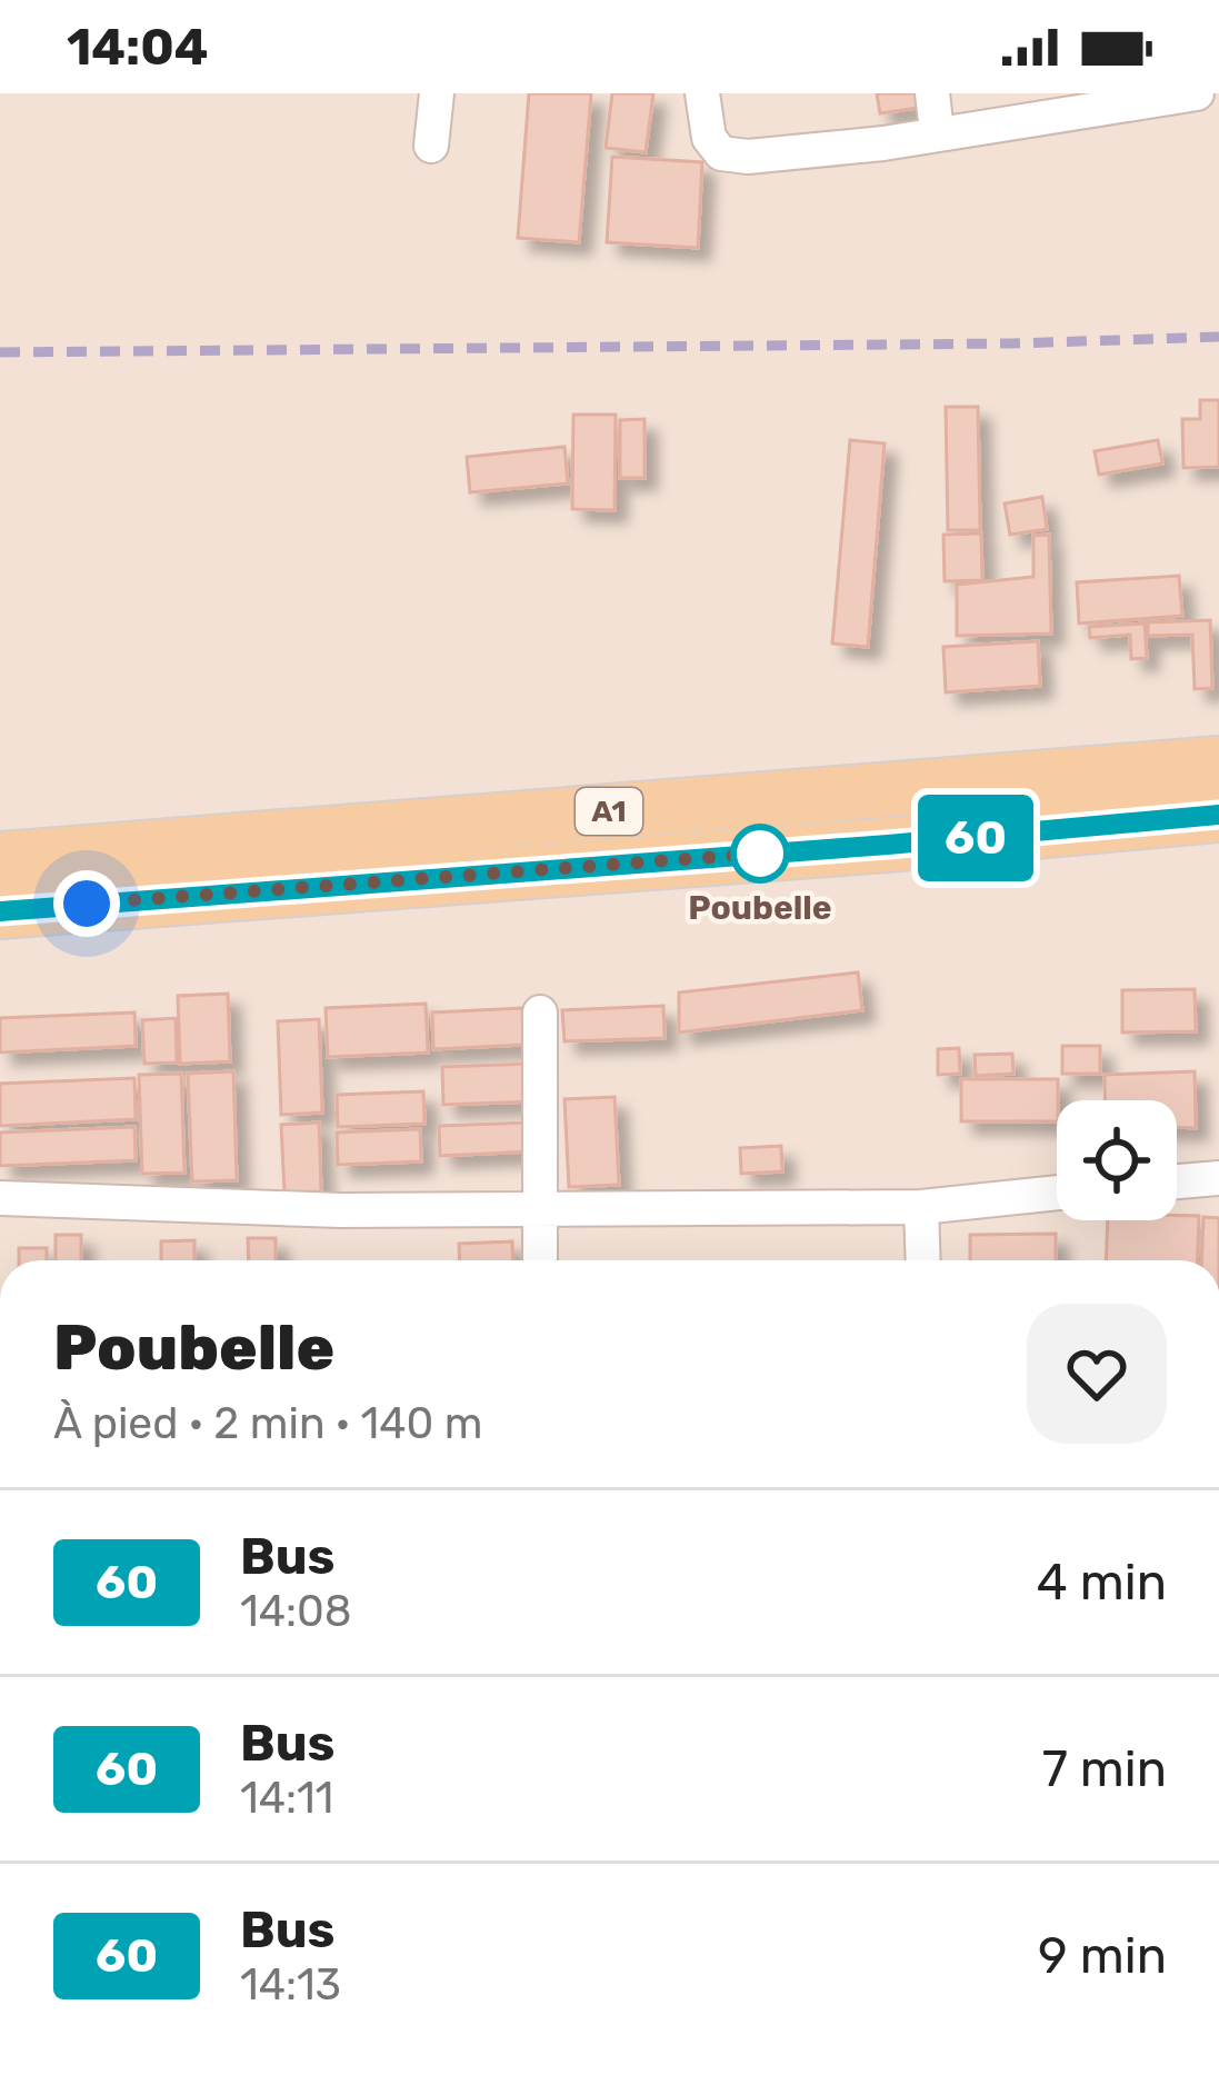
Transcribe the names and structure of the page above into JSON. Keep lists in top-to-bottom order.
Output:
{
  "streets": {
    "main road": ["A1"]
  },
  "places": ["Poubelle"],
  "lines": ["bus line 60"],
  "page": {
    "status": "14:04",
    "on_map": "60",
    "heading": ["Poubelle", "À pied · 2 min · 140 m"],
    "list": [
      {
        "mark": "60",
        "name": "Bus",
        "note": "14:08",
        "value": "4 min"
      },
      {
        "mark": "60",
        "name": "Bus",
        "note": "14:11",
        "value": "7 min"
      },
      {
        "mark": "60",
        "name": "Bus",
        "note": "14:13",
        "value": "9 min"
      }
    ]
  }
}
